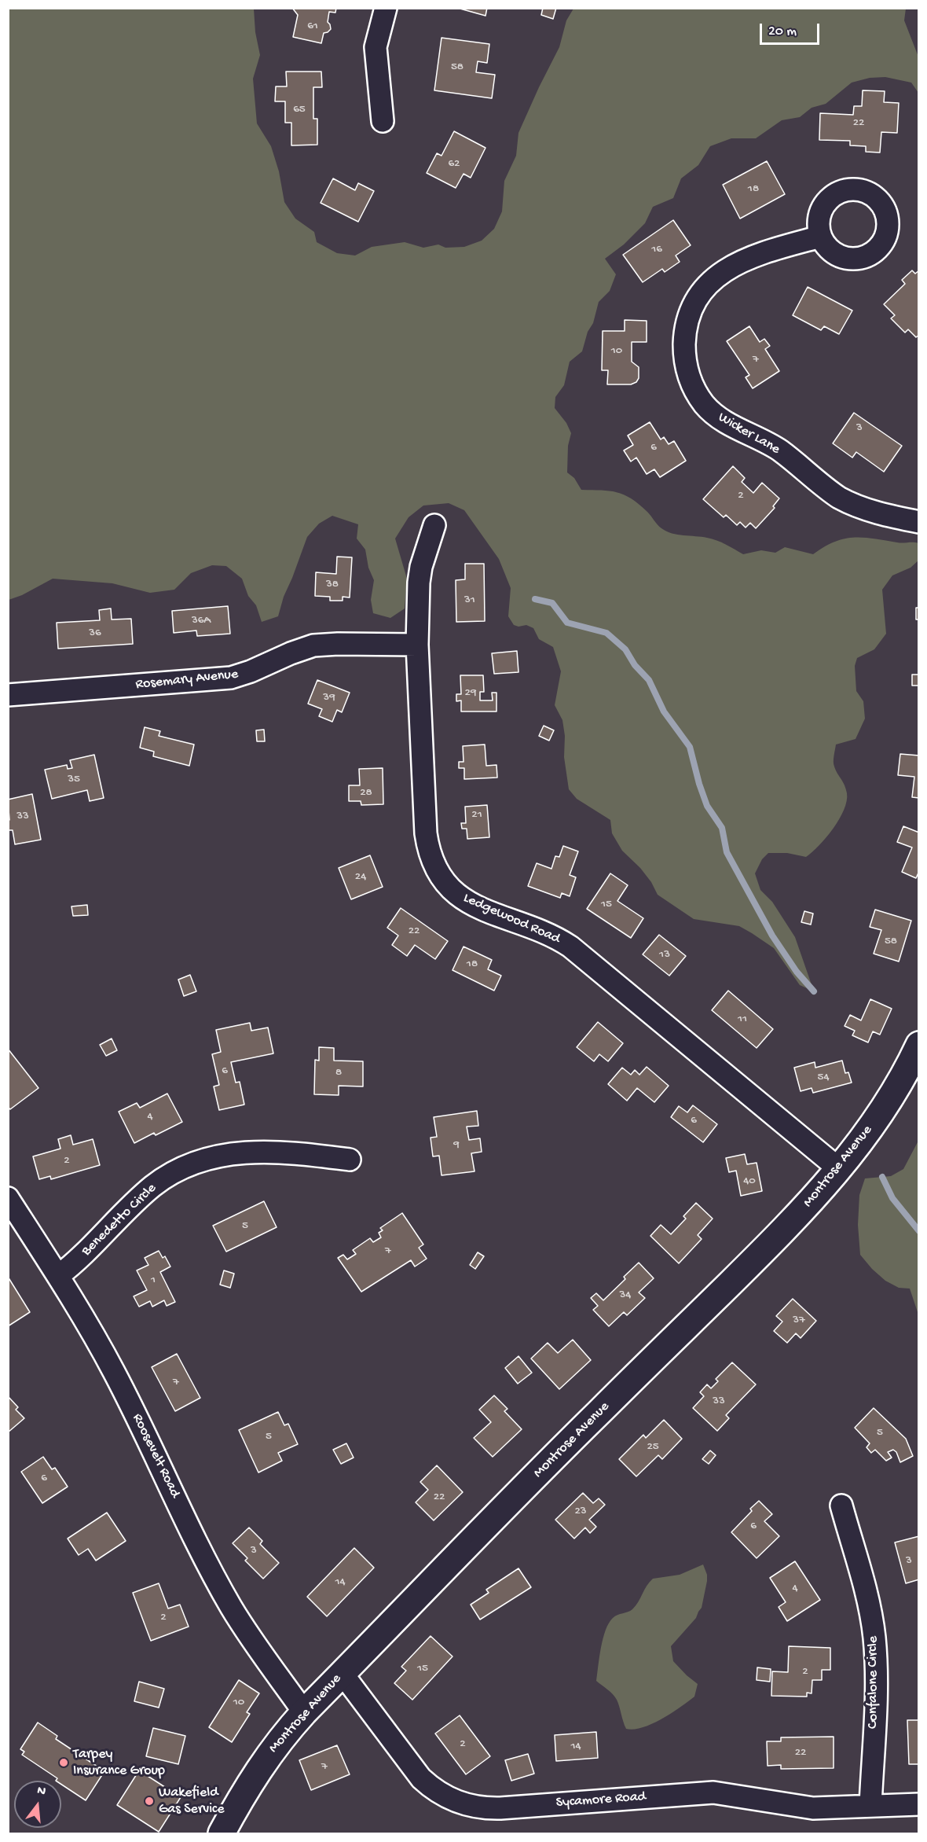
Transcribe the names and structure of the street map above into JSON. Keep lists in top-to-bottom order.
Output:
{
  "streets": {
    "main road": ["Montrose Avenue"],
    "street": [
      "Wicker Lane",
      "Rosemary Avenue",
      "Ledgewood Road",
      "Benedetto Circle",
      "Roosevelt Road",
      "Confalone Circle",
      "Sycamore Road"
    ]
  },
  "crossings": [
    ["Rosemary Avenue", "Ledgewood Road"],
    ["Ledgewood Road", "Montrose Avenue"],
    ["Montrose Avenue", "Roosevelt Road"],
    ["Montrose Avenue", "Sycamore Road"],
    ["Benedetto Circle", "Roosevelt Road"],
    ["Confalone Circle", "Sycamore Road"]
  ],
  "places": ["Tarpey Insurance Group", "Wakefield Gas Service"],
  "house_numbers": [
    "61",
    "58",
    "65",
    "22",
    "62",
    "18",
    "16",
    "10",
    "7",
    "3",
    "6",
    "2",
    "38",
    "31",
    "36A",
    "36",
    "29",
    "39",
    "35",
    "28",
    "21",
    "33",
    "24",
    "15",
    "22",
    "58",
    "13",
    "18",
    "11",
    "6",
    "8",
    "54",
    "4",
    "6",
    "9",
    "2",
    "40",
    "5",
    "7",
    "1",
    "34",
    "37",
    "7",
    "33",
    "5",
    "5",
    "25",
    "6",
    "22",
    "23",
    "6",
    "3",
    "3",
    "14",
    "4",
    "2",
    "15",
    "2",
    "10",
    "2",
    "14",
    "22",
    "7"
  ],
  "scale_bar": "20 m",
  "north": "top"
}
